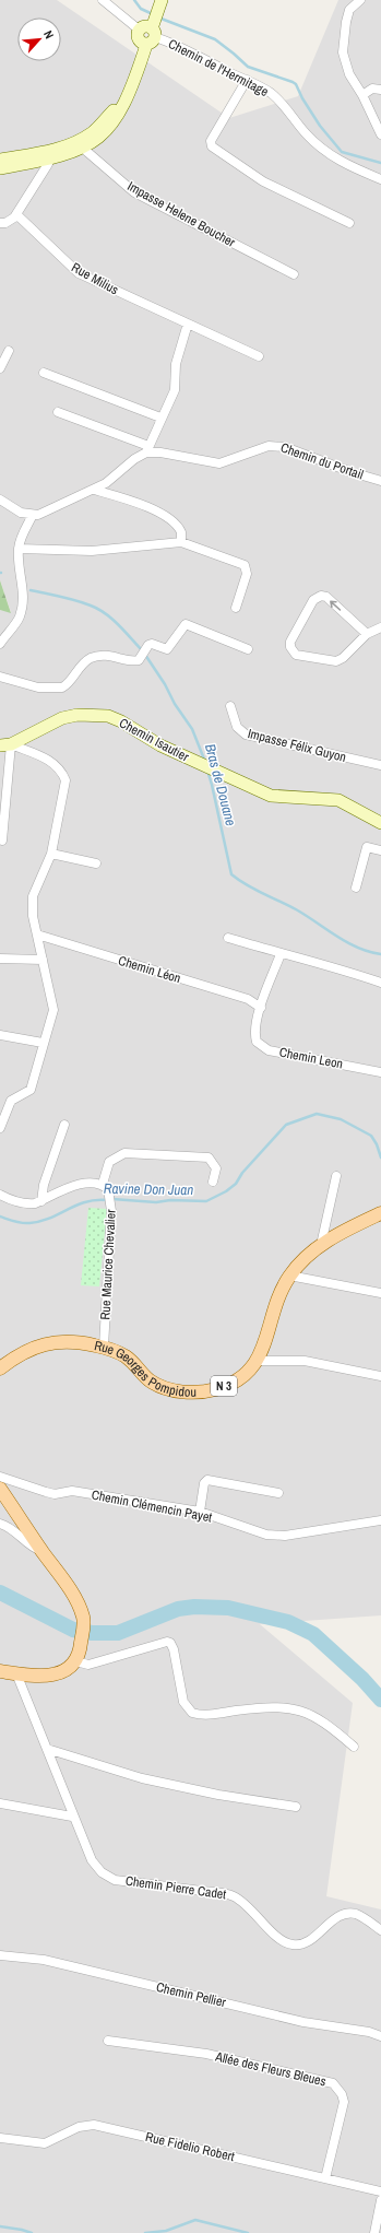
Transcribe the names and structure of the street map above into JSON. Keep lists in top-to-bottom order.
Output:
{
  "streets": {
    "main road": ["Chemin Isautier", "Rue Georges Pompidou", "N 3"],
    "street": [
      "Chemin de l'Hermitage",
      "Impasse Helene Boucher",
      "Rue Milius",
      "Chemin du Portail",
      "Impasse Félix Guyon",
      "Chemin Léon",
      "Chemin Leon",
      "Rue Maurice Chevalier",
      "Chemin Clémencin Payet",
      "Chemin Pierre Cadet",
      "Chemin Pellier",
      "Allée des Fleurs Bleues",
      "Rue Fidelio Robert"
    ]
  },
  "crossings": [
    ["Chemin Léon", "Chemin Leon"],
    ["Rue Maurice Chevalier", "Rue Georges Pompidou"],
    ["Allée des Fleurs Bleues", "Rue Fidelio Robert"]
  ],
  "water": ["Bras de Douane", "Ravine Don Juan"],
  "north": "top right"
}
